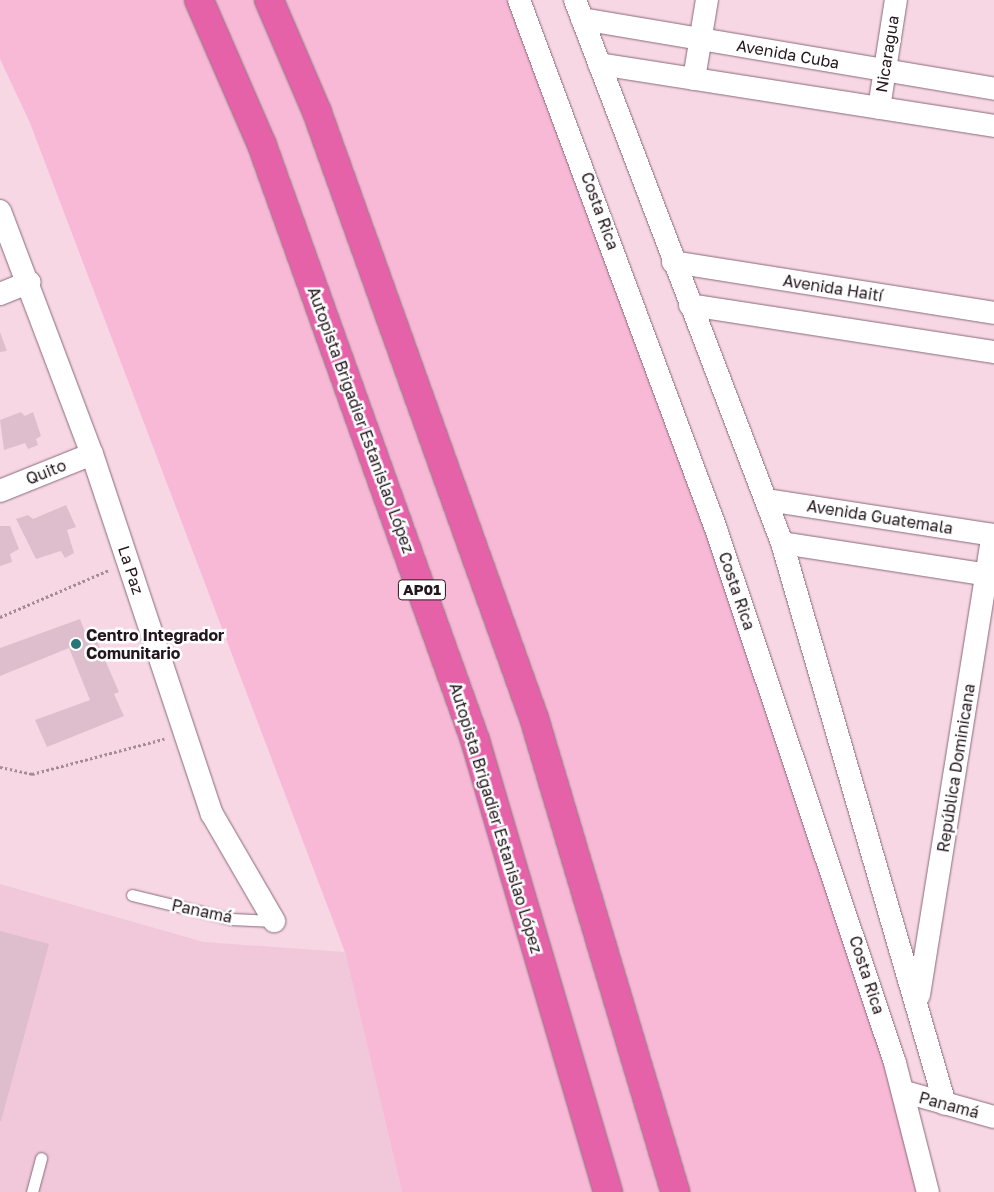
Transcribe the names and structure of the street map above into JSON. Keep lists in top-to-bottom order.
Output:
{
  "streets": {
    "highway": ["Autopista Brigadier Estanislao López", "AP01"],
    "street": [
      "Avenida Cuba",
      "Nicaragua",
      "Costa Rica",
      "Avenida Haití",
      "Quito",
      "Avenida Guatemala",
      "La Paz",
      "República Dominicana",
      "Panamá"
    ]
  },
  "crossings": [
    ["Avenida Cuba", "Nicaragua"],
    ["Costa Rica", "Panamá"],
    ["Quito", "La Paz"],
    ["Avenida Guatemala", "República Dominicana"],
    ["La Paz", "Panamá"]
  ],
  "places": ["Centro Integrador Comunitario"]
}
